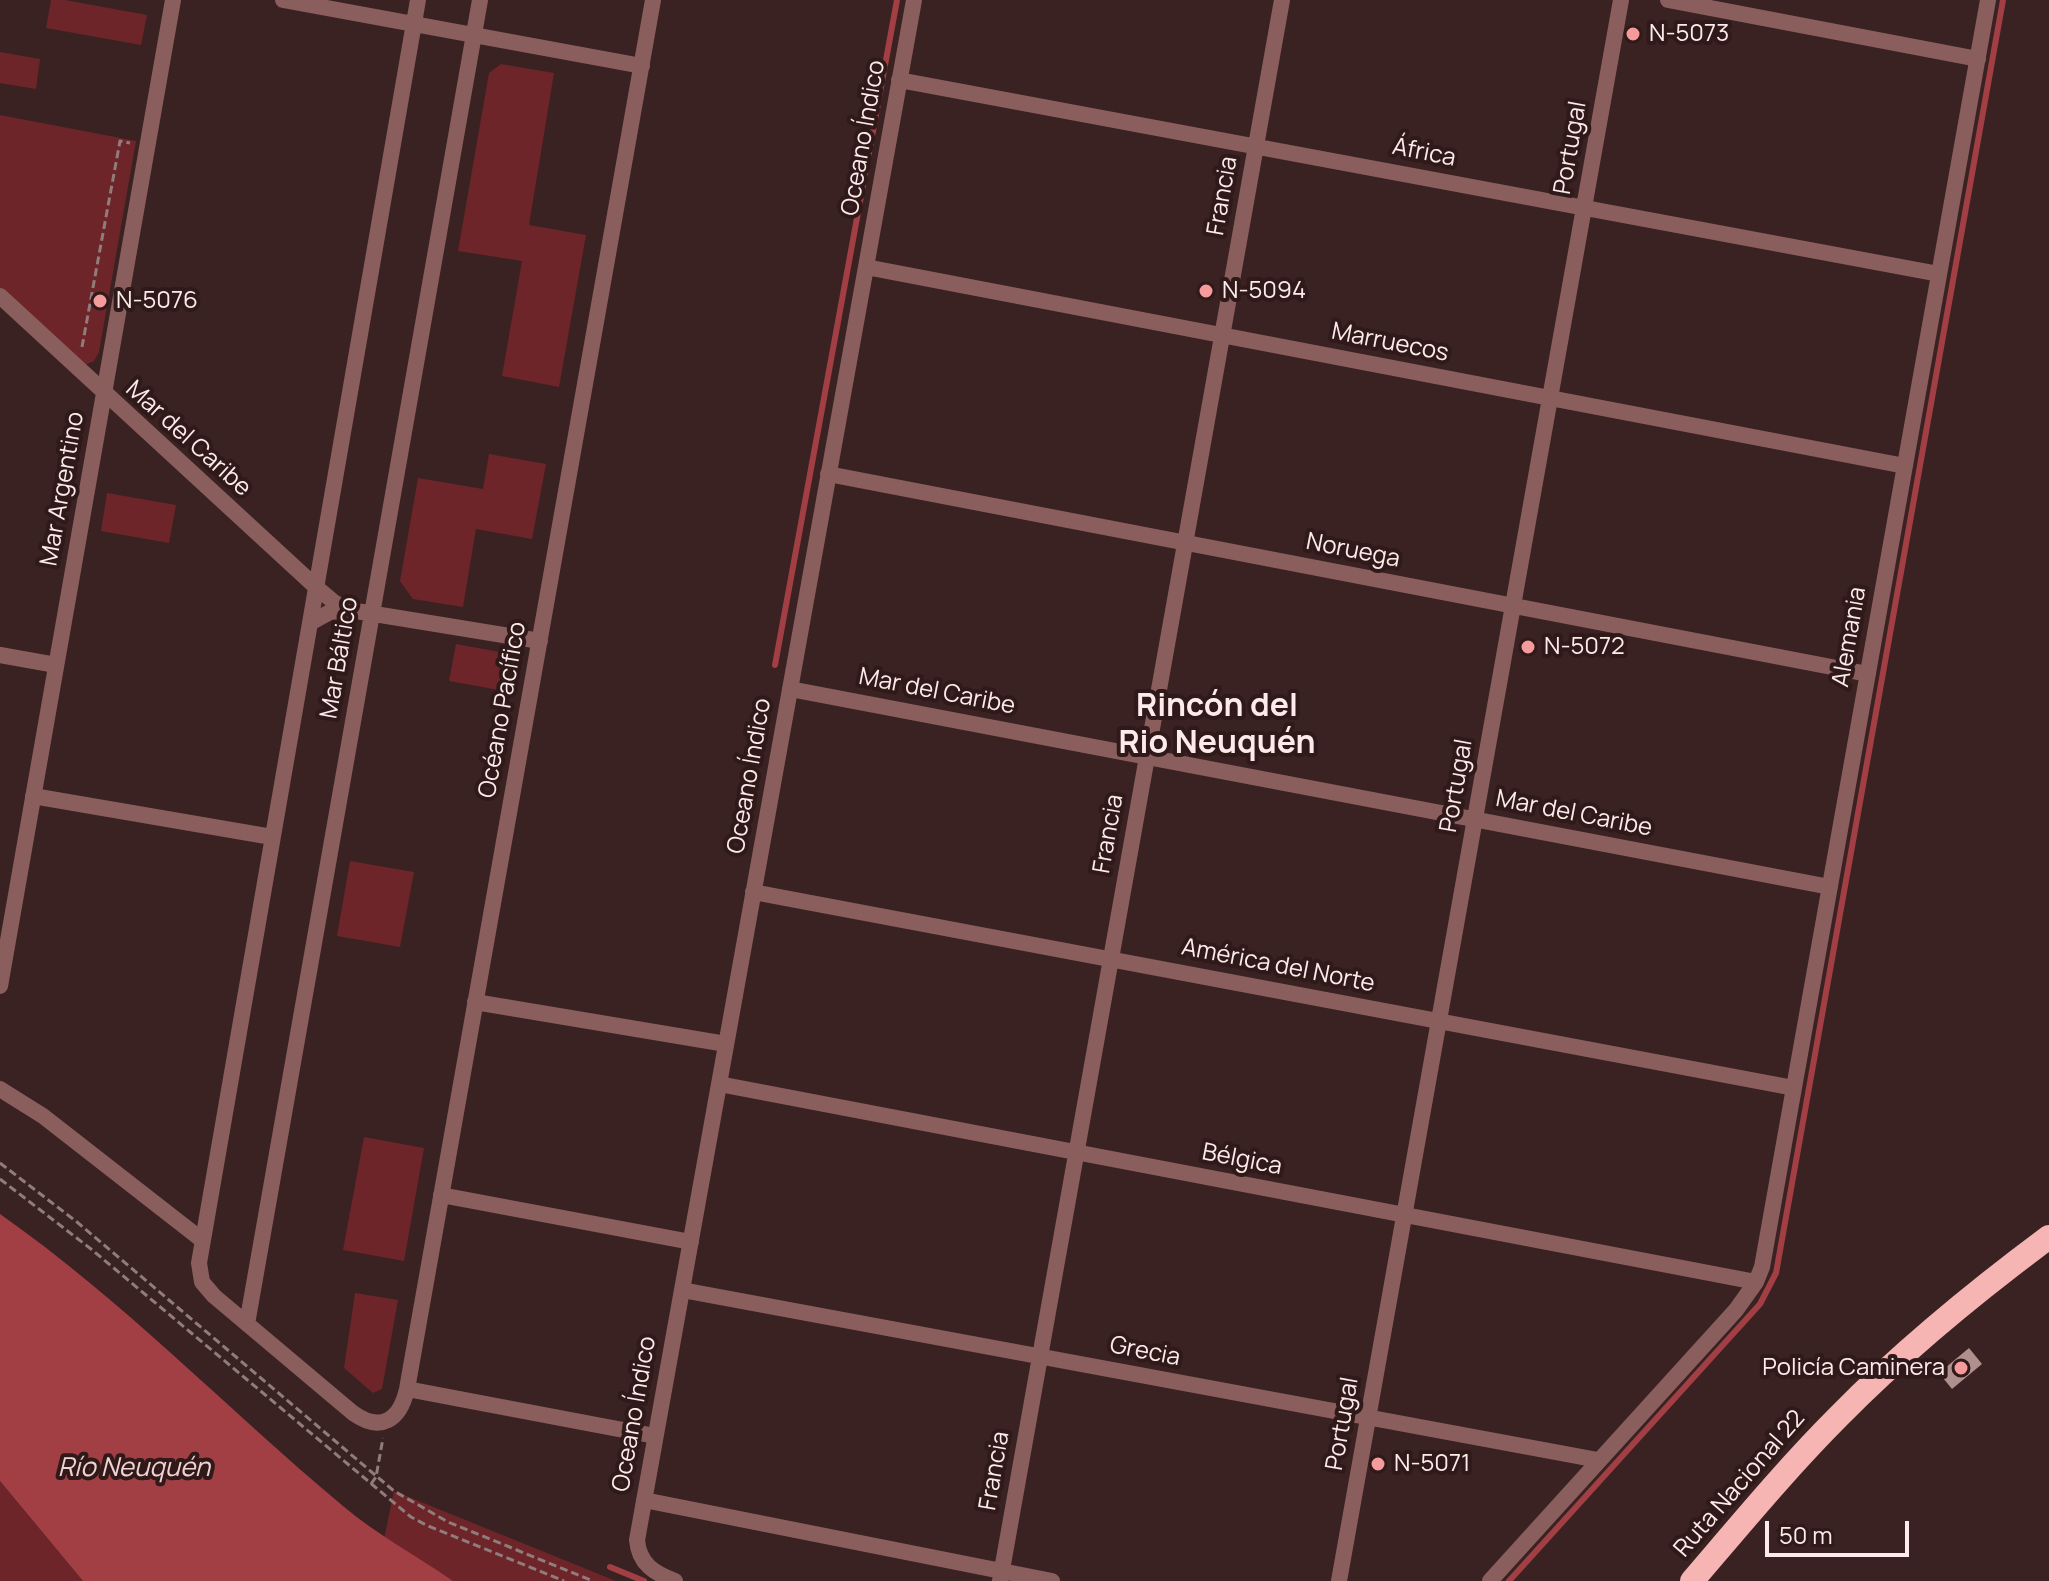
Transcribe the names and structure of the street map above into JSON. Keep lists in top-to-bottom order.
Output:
{
  "streets": {
    "highway": ["Ruta Nacional 22"],
    "street": [
      "Oceano Índico",
      "Portugal",
      "África",
      "Francia",
      "Marruecos",
      "Mar del Caribe",
      "Mar Argentino",
      "Noruega",
      "Alemania",
      "Mar Báltico",
      "Océano Pacífico",
      "América del Norte",
      "Bélgica",
      "Grecia"
    ]
  },
  "crossings": [
    ["Oceano Índico", "África"],
    ["Oceano Índico", "Marruecos"],
    ["Oceano Índico", "Mar del Caribe"],
    ["Oceano Índico", "Noruega"],
    ["Oceano Índico", "América del Norte"],
    ["Oceano Índico", "Bélgica"],
    ["Oceano Índico", "Grecia"],
    ["Portugal", "África"],
    ["Portugal", "Marruecos"],
    ["Portugal", "Mar del Caribe"],
    ["Portugal", "Noruega"],
    ["Portugal", "América del Norte"],
    ["Portugal", "Bélgica"],
    ["Portugal", "Grecia"],
    ["África", "Francia"],
    ["África", "Alemania"],
    ["Francia", "Marruecos"],
    ["Francia", "Mar del Caribe"],
    ["Francia", "Noruega"],
    ["Francia", "América del Norte"],
    ["Francia", "Bélgica"],
    ["Francia", "Grecia"],
    ["Marruecos", "Alemania"],
    ["Mar del Caribe", "Mar Argentino"],
    ["Mar del Caribe", "Alemania"],
    ["Mar del Caribe", "Mar Báltico"],
    ["Mar del Caribe", "Océano Pacífico"],
    ["Noruega", "Alemania"],
    ["Alemania", "América del Norte"],
    ["Alemania", "Bélgica"],
    ["Alemania", "Grecia"]
  ],
  "districts": ["Rincón del Rio Neuquén"],
  "water": ["Río Neuquén"],
  "places": [
    "N-5073",
    "N-5094",
    "N-5076",
    "N-5072",
    "Policía Caminera",
    "N-5071"
  ],
  "scale_bar": "50 m"
}
